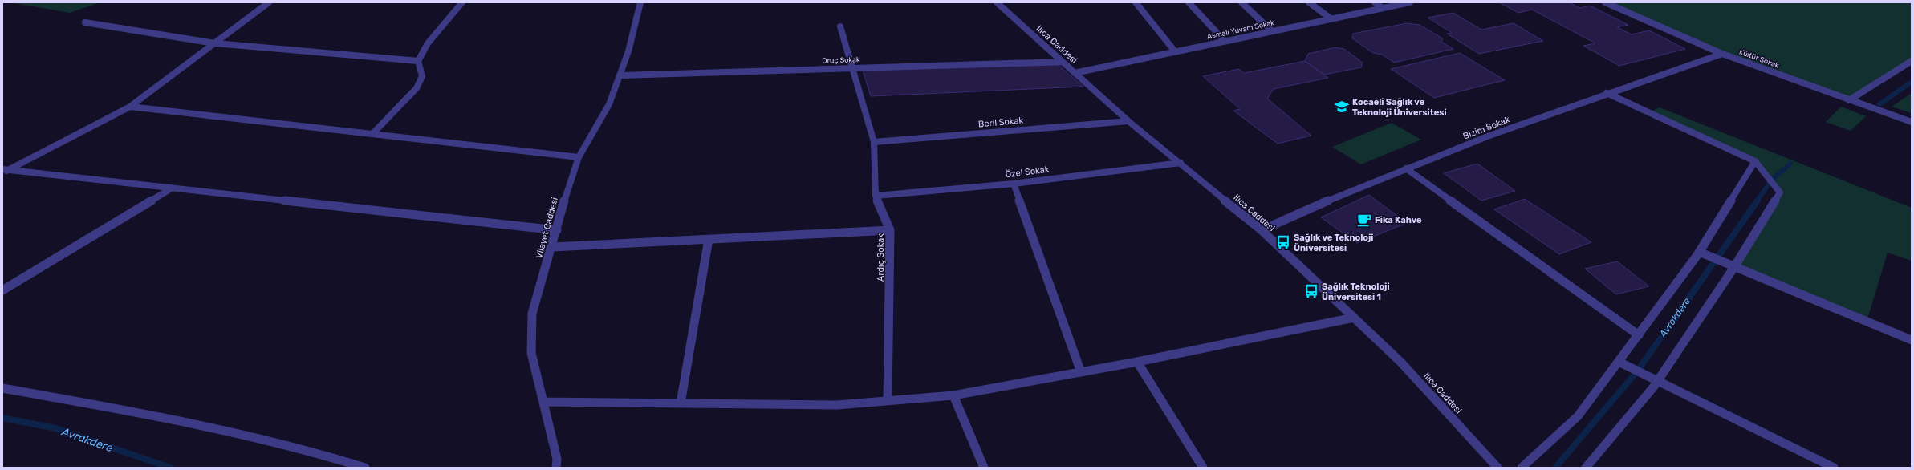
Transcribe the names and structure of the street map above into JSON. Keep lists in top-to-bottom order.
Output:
{
  "streets": {
    "street": [
      "Asmalı Yuvam Sokak",
      "Ilıca Caddesi",
      "Kültür Sokak",
      "Oruç Sokak",
      "Beril Sokak",
      "Bizim Sokak",
      "Özel Sokak",
      "Vilayet Caddesi",
      "Ardıç Sokak"
    ]
  },
  "crossings": [
    ["Asmalı Yuvam Sokak", "Ilıca Caddesi"],
    ["Ilıca Caddesi", "Oruç Sokak"],
    ["Ilıca Caddesi", "Beril Sokak"],
    ["Ilıca Caddesi", "Bizim Sokak"],
    ["Ilıca Caddesi", "Özel Sokak"],
    ["Kültür Sokak", "Bizim Sokak"],
    ["Oruç Sokak", "Vilayet Caddesi"],
    ["Oruç Sokak", "Ardıç Sokak"],
    ["Beril Sokak", "Ardıç Sokak"],
    ["Özel Sokak", "Ardıç Sokak"]
  ],
  "water": ["Avrakdere"],
  "places": {
    "school or university": ["Kocaeli Sağlık ve Teknoloji Üniversitesi"],
    "cafe": ["Fika Kahve"],
    "bus stop": ["Sağlık ve Teknoloji Üniversitesi", "Sağlık Teknoloji Üniversitesi 1"]
  }
}
